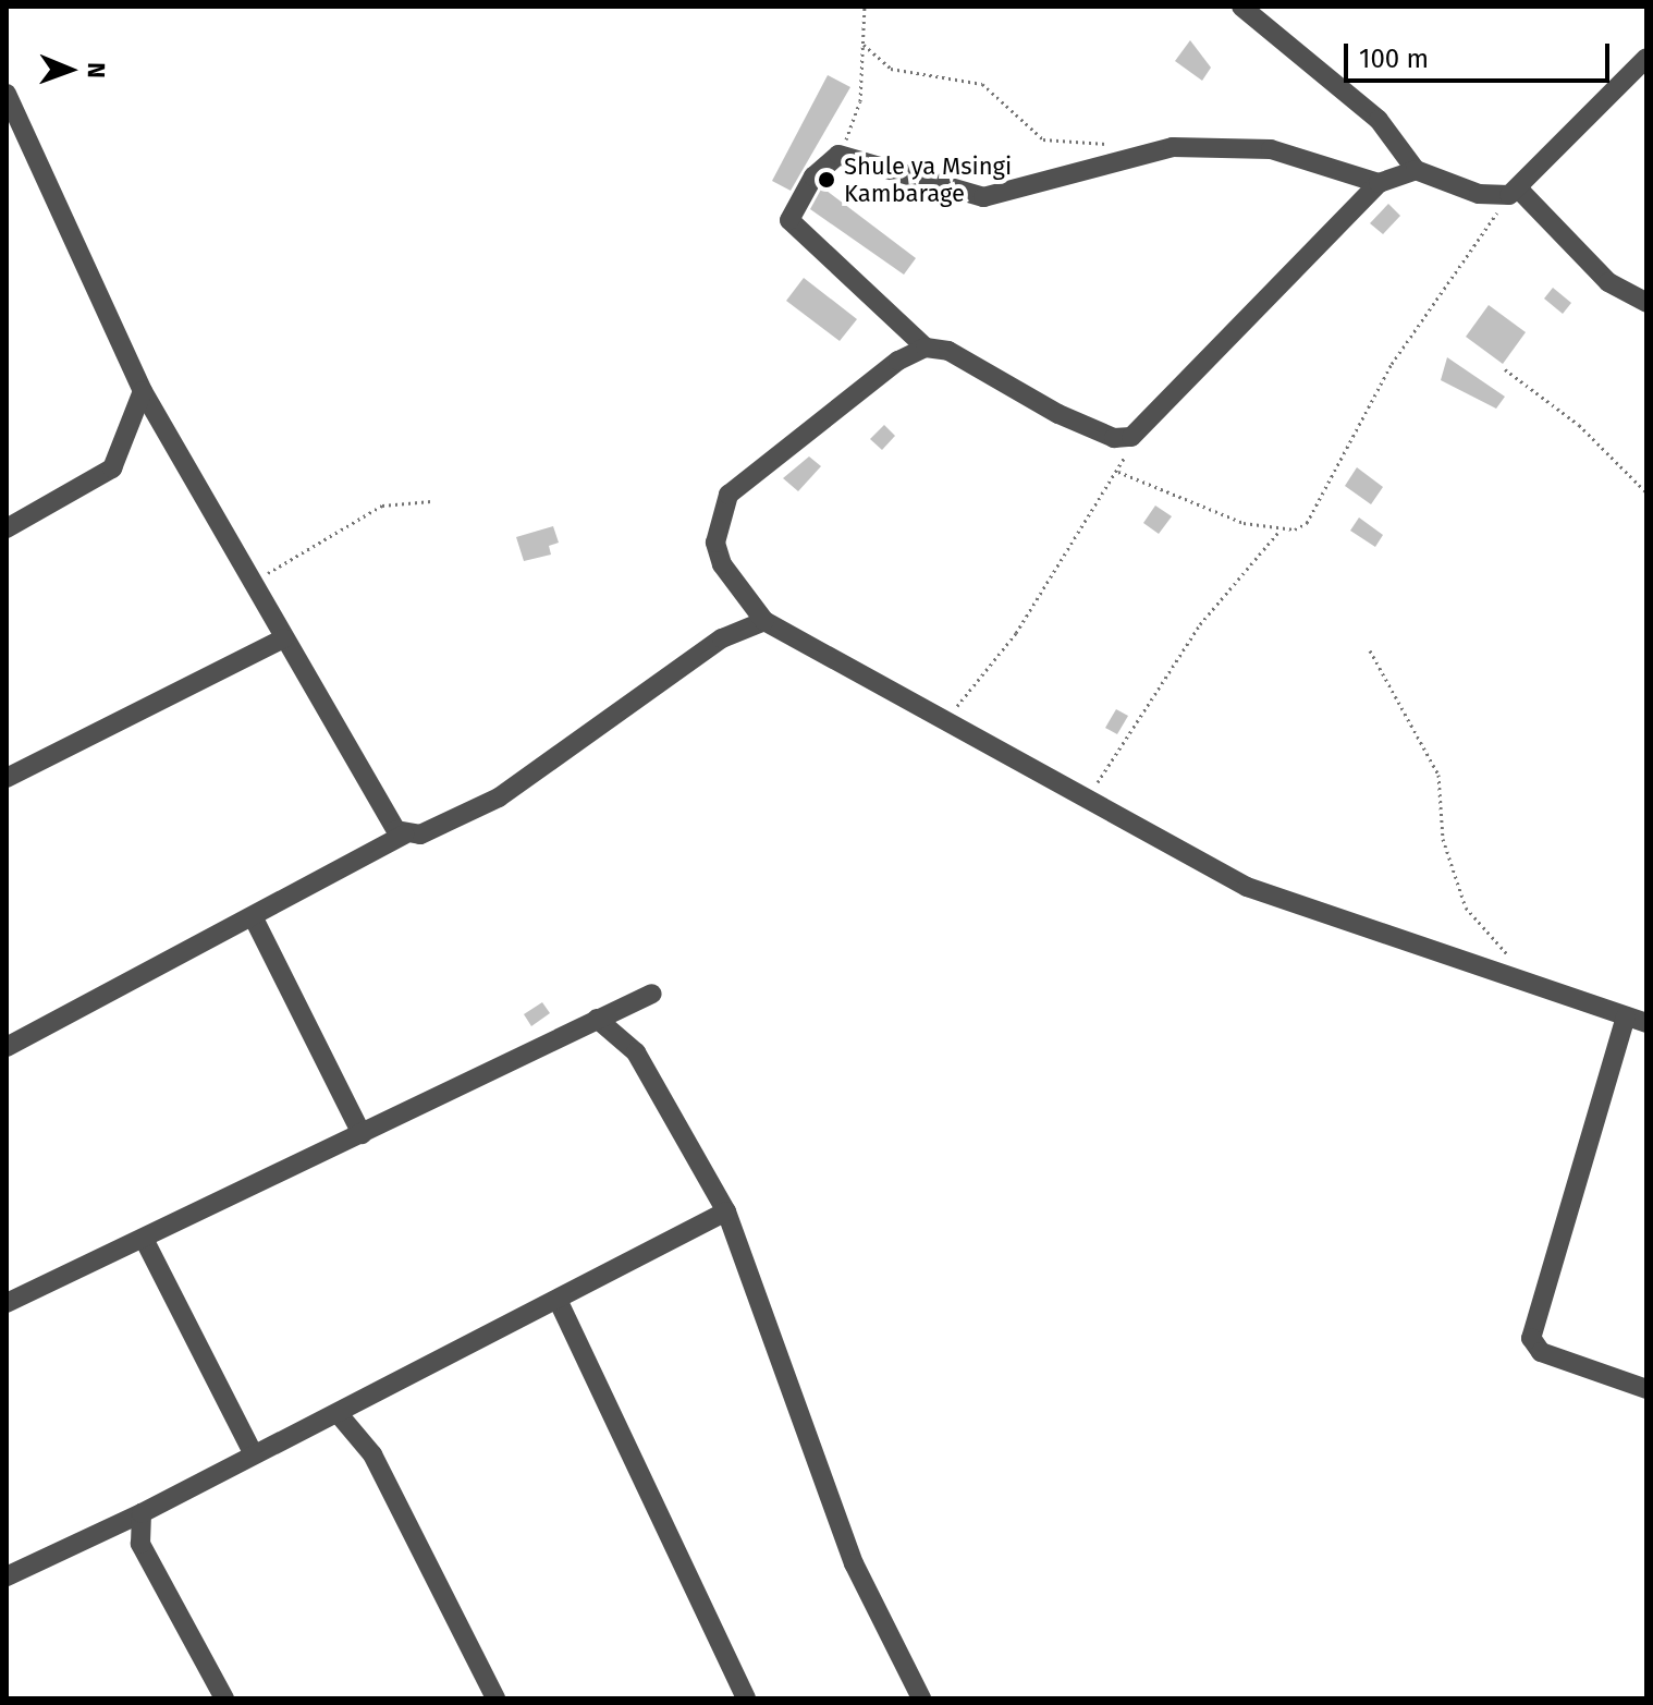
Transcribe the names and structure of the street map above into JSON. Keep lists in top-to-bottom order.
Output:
{
  "places": ["Shule ya Msingi Kambarage"],
  "scale_bar": "100 m",
  "north": "right"
}
